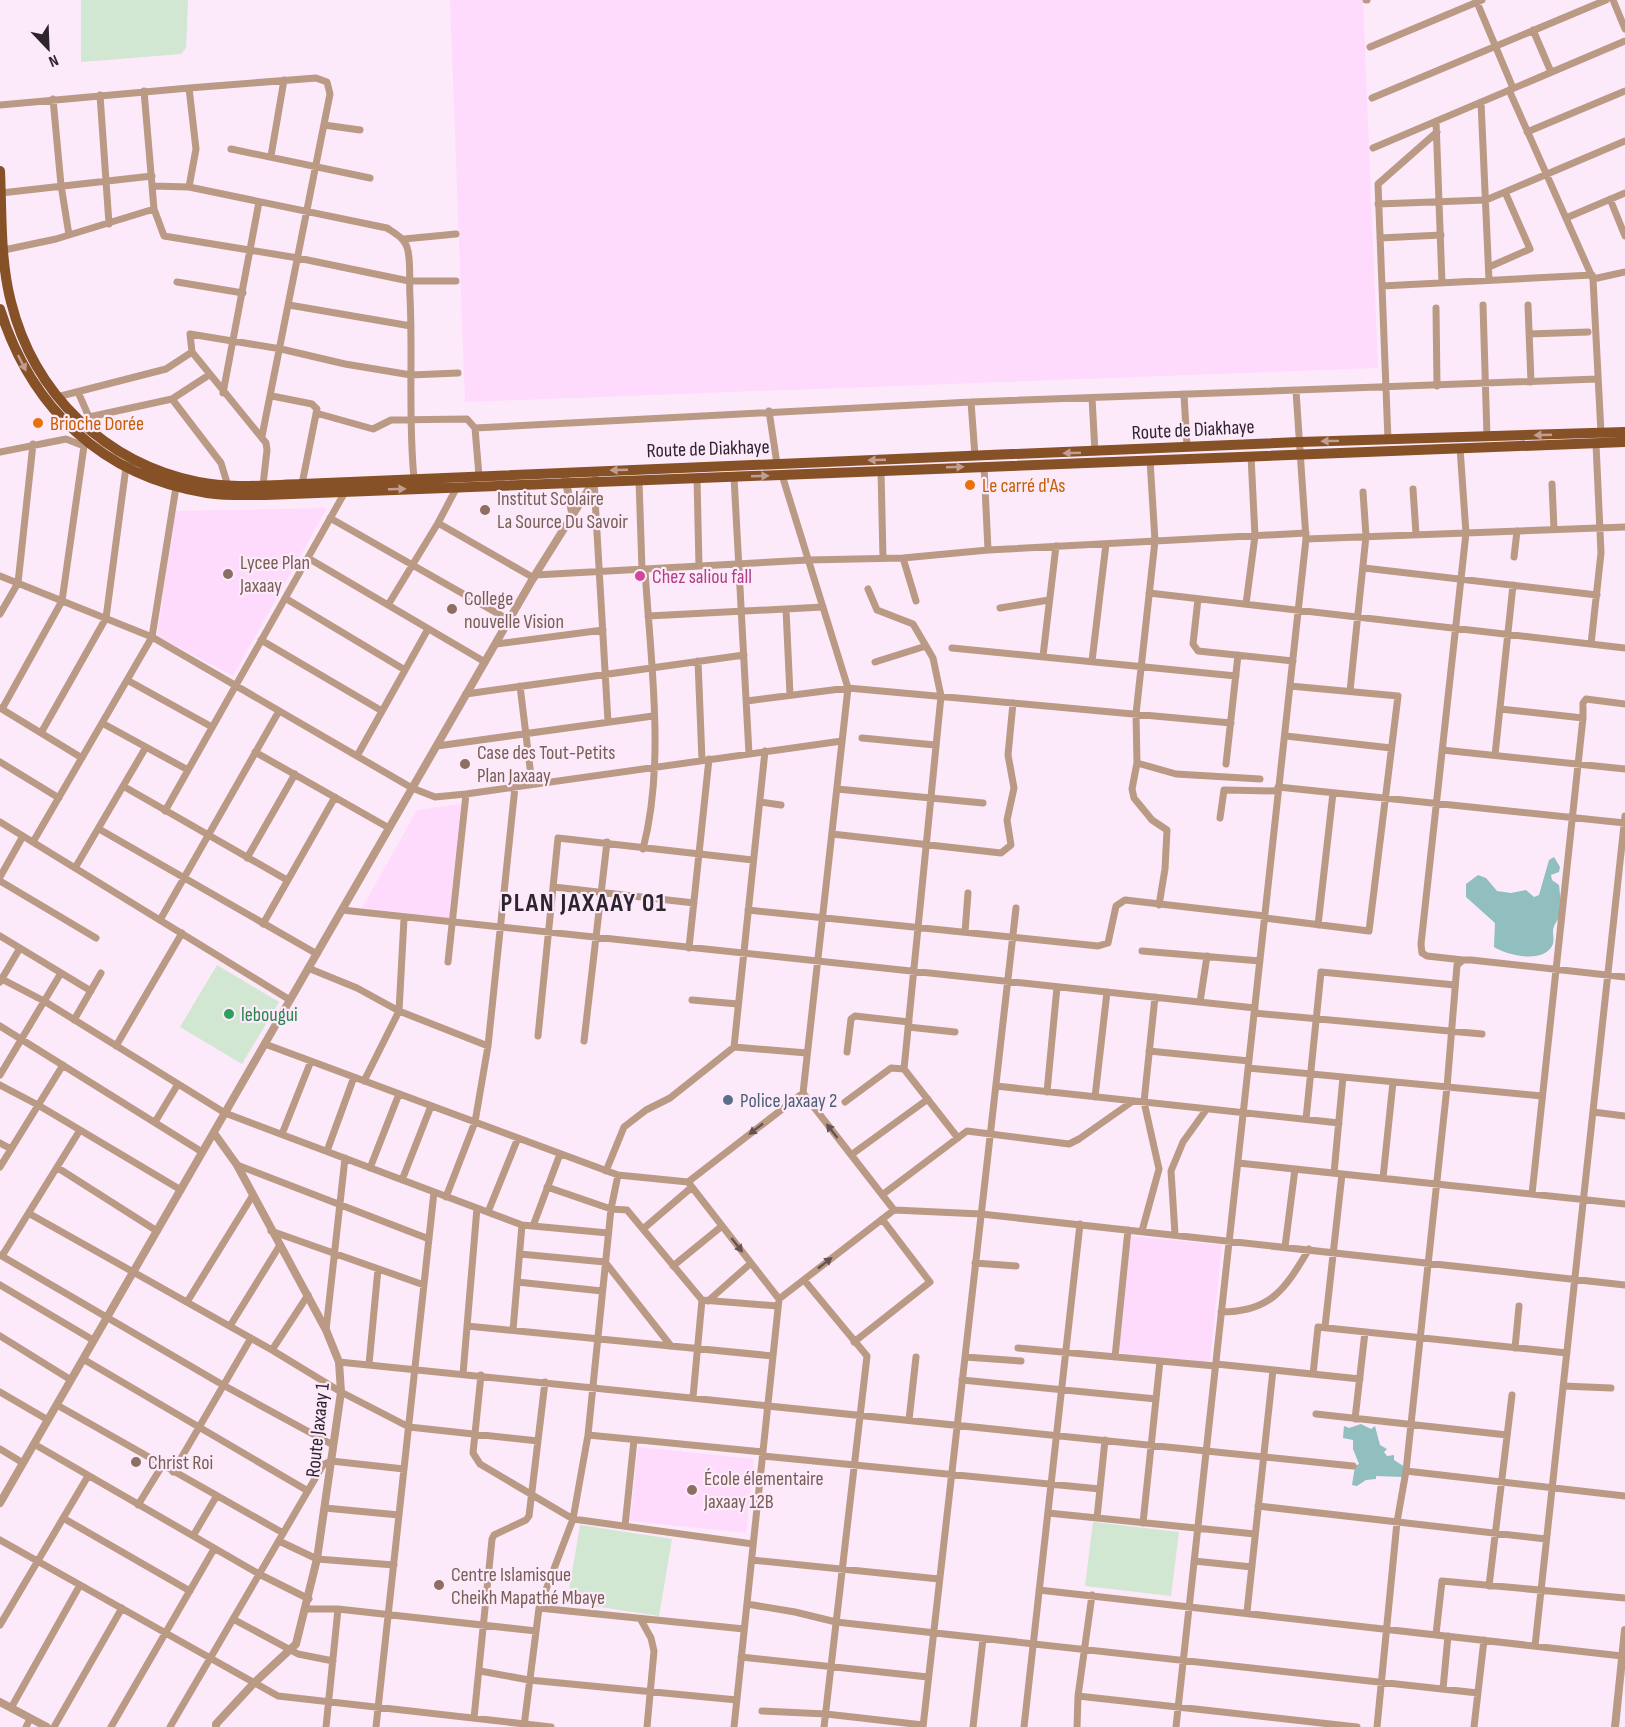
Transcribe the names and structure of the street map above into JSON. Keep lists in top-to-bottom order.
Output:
{
  "streets": {
    "main road": ["Route de Diakhaye"],
    "street": ["Route Jaxaay 1"]
  },
  "districts": ["PLAN JAXAAY 01"],
  "places": [
    "Brioche Dorée",
    "Le carré d'As",
    "Institut Scolaire La Source Du Savoir",
    "Lycee Plan Jaxaay",
    "Chez saliou fall",
    "College nouvelle Vision",
    "Case des Tout-Petits Plan Jaxaay",
    "lebougui",
    "Police Jaxaay 2",
    "Christ Roi",
    "École élementaire Jaxaay 12B",
    "Centre Islamisque Cheikh Mapathé Mbaye"
  ],
  "north": "bottom right"
}
